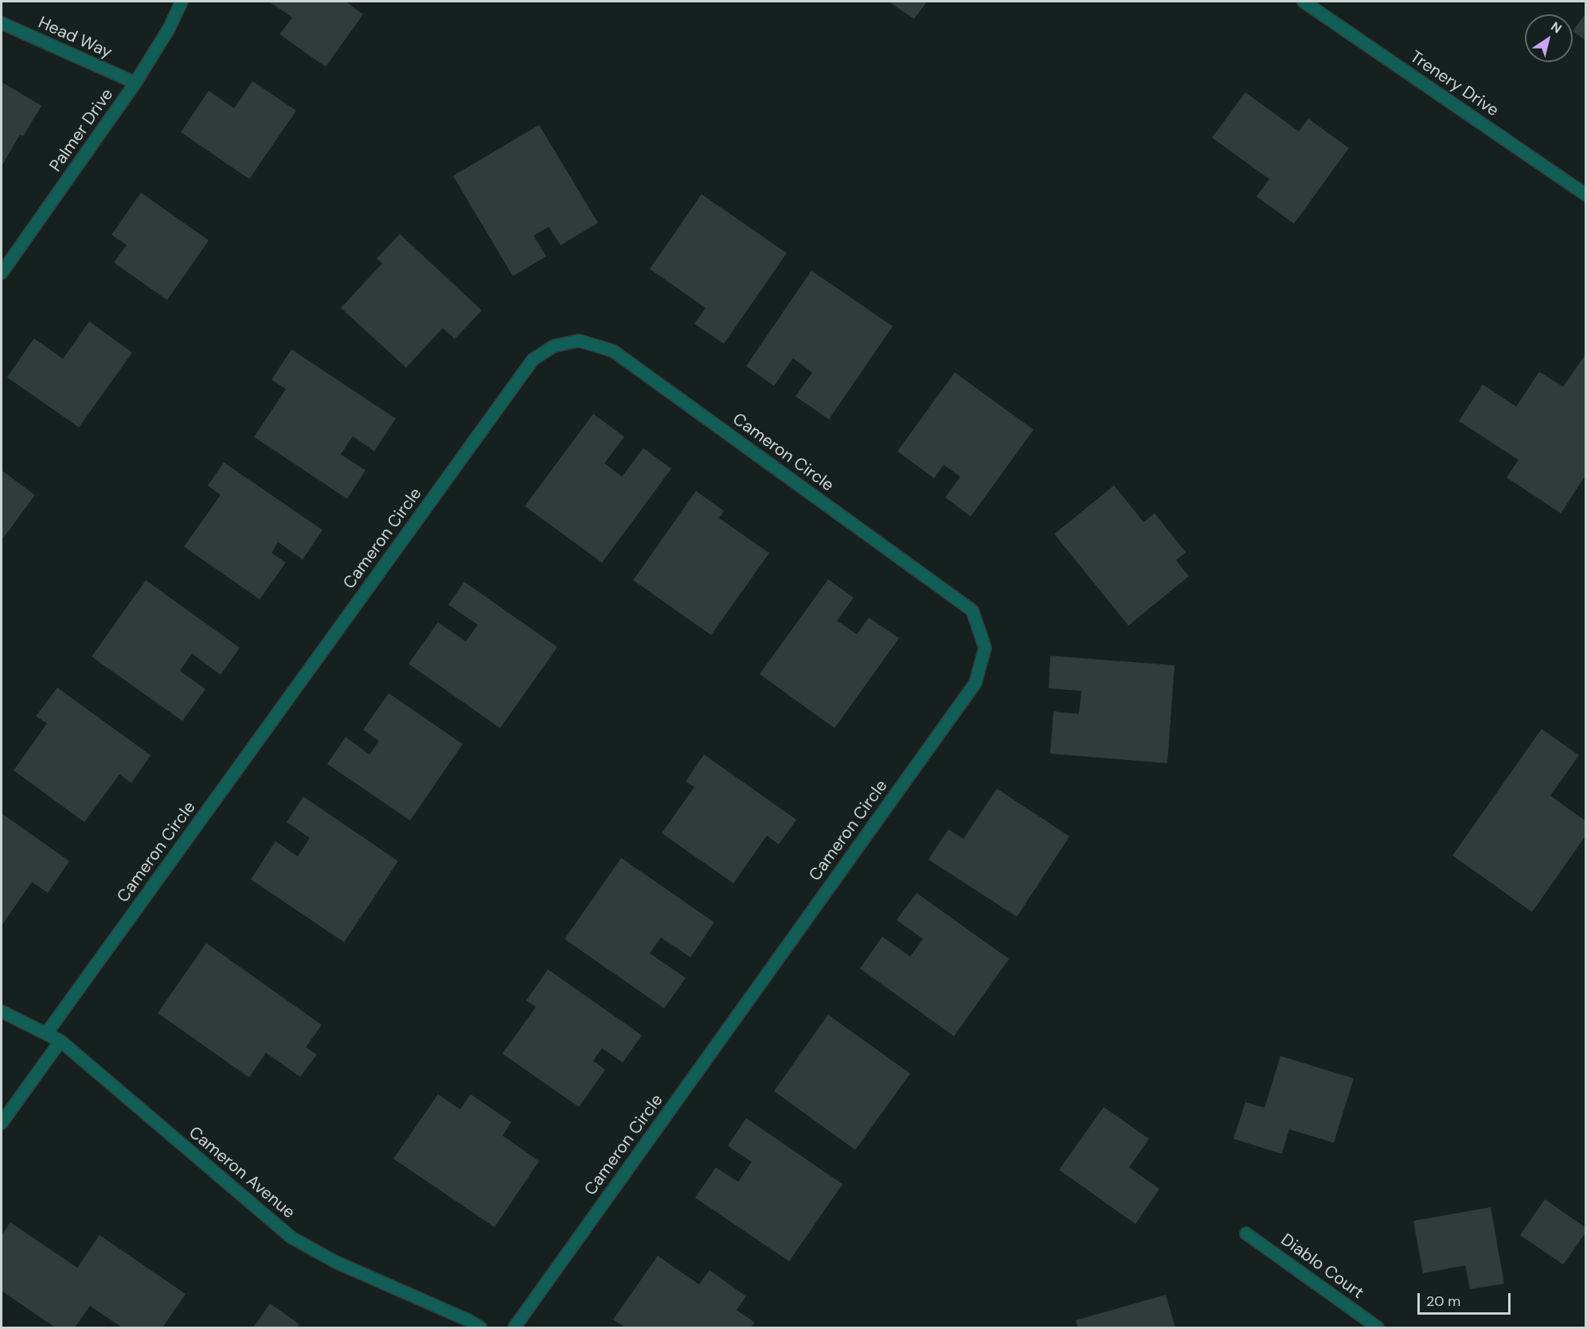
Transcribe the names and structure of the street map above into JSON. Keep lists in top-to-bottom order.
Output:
{
  "streets": {
    "street": [
      "Head Way",
      "Trenery Drive",
      "Palmer Drive",
      "Cameron Circle",
      "Cameron Avenue",
      "Diablo Court"
    ]
  },
  "crossings": [
    ["Head Way", "Palmer Drive"],
    ["Cameron Circle", "Cameron Avenue"]
  ],
  "scale_bar": "20 m",
  "north": "top right"
}
